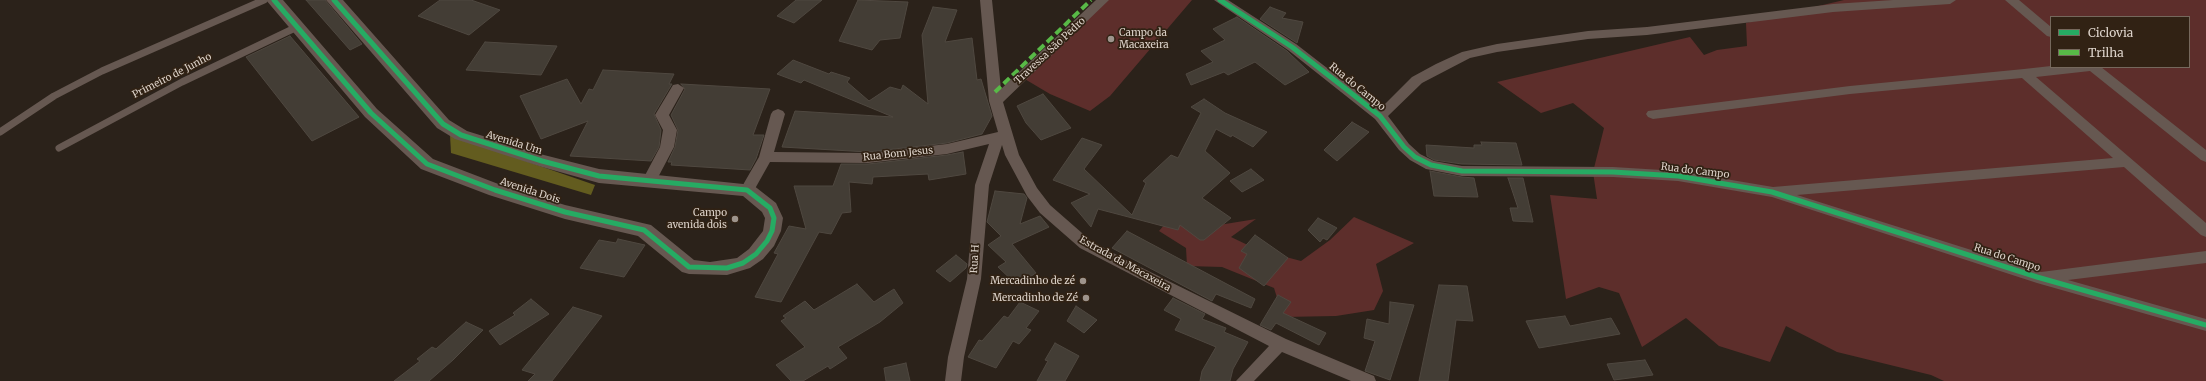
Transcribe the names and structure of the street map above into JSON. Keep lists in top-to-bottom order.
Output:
{
  "streets": {
    "street": [
      "Travessa São Pedro",
      "Rua do Campo",
      "Avenida Um",
      "Rua Bom Jesus",
      "Avenida Dois",
      "Rua H",
      "Estrada da Macaxeira"
    ],
    "lane": ["Primeiro de Junho"]
  },
  "crossings": [
    ["Travessa São Pedro", "Estrada da Macaxeira"],
    ["Primeiro de Junho", "Avenida Dois"],
    ["Avenida Um", "Avenida Dois"],
    ["Rua Bom Jesus", "Rua H"],
    ["Rua Bom Jesus", "Estrada da Macaxeira"],
    ["Rua H", "Estrada da Macaxeira"]
  ],
  "places": [
    "Campo da Macaxeira",
    "Campo avenida dois",
    "Mercadinho de zé",
    "Mercadinho de Zé"
  ],
  "legend": ["Ciclovia", "Trilha"]
}
